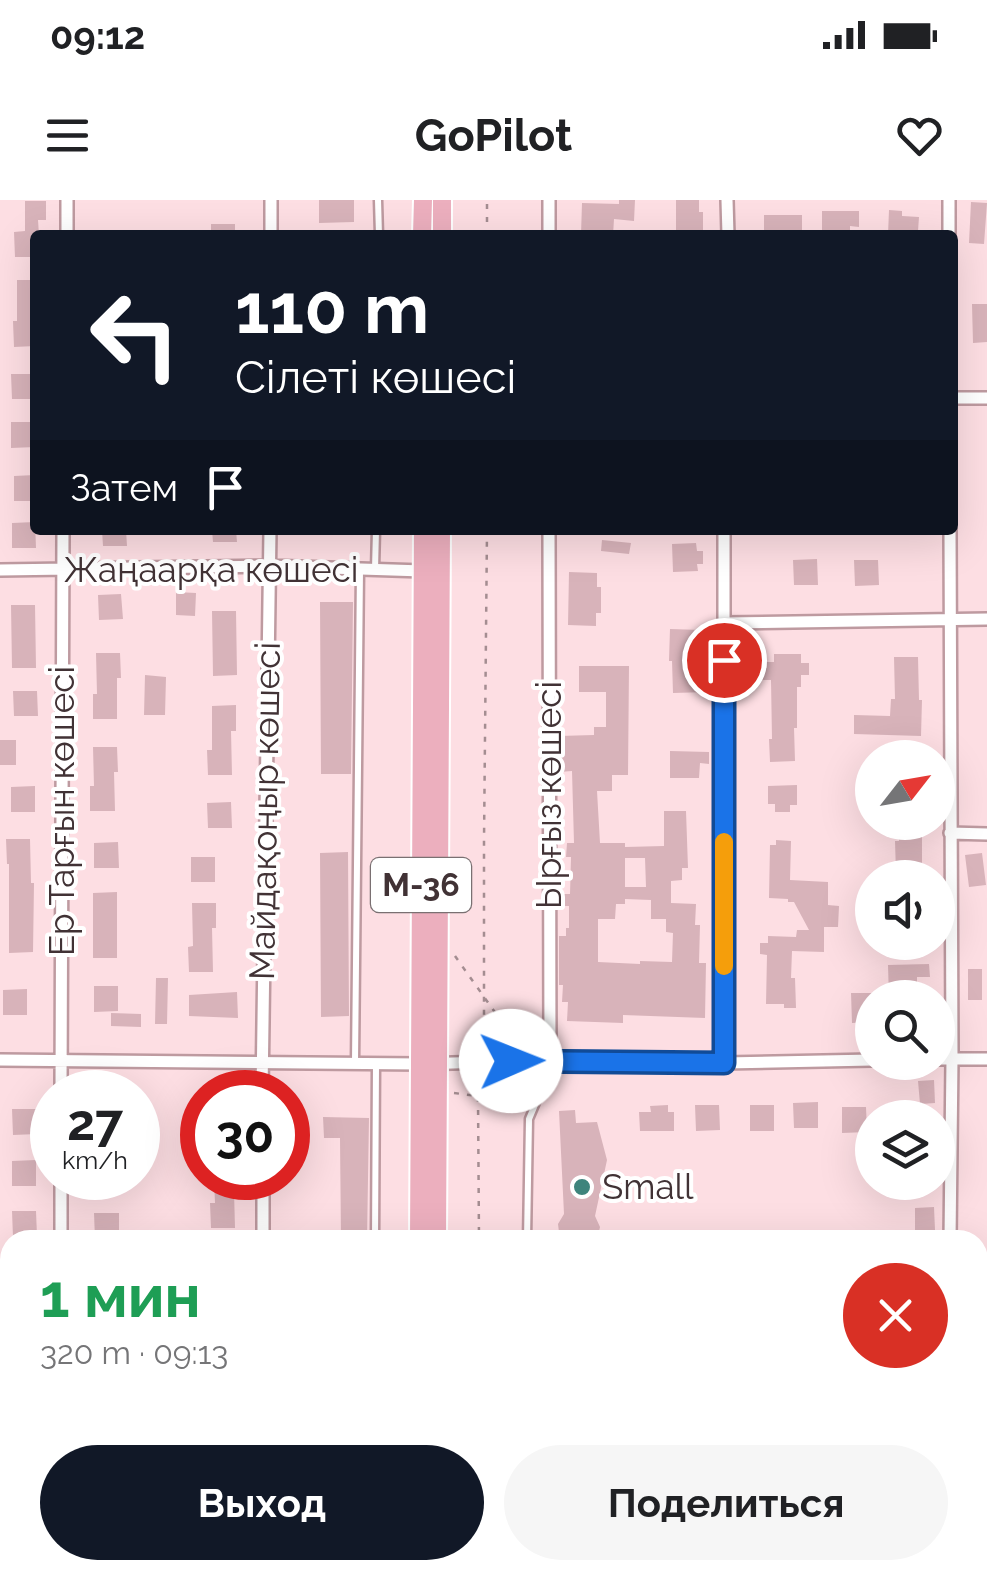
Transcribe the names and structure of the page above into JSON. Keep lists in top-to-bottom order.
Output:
{
  "streets": {
    "main road": ["M-36"],
    "street": [
      "Жаңаарқа көшесі",
      "Ырғыз көшесі",
      "Ер Тарғын көшесі",
      "Майдақоңыр көшесі"
    ]
  },
  "crossings": [
    ["Жаңаарқа көшесі", "Ер Тарғын көшесі"],
    ["Жаңаарқа көшесі", "Майдақоңыр көшесі"],
    ["Жаңаарқа көшесі", "M-36"]
  ],
  "places": ["Small"],
  "north": "top right",
  "page": {
    "status": "09:12",
    "header": "GoPilot",
    "turn": ["110 m", "Сілеті көшесі"],
    "then": "Затем",
    "speed": "27 km/h",
    "limit": "30",
    "heading": ["1 мин", "320 m · 09:13"],
    "buttons": ["Выход", "Поделиться"]
  }
}
